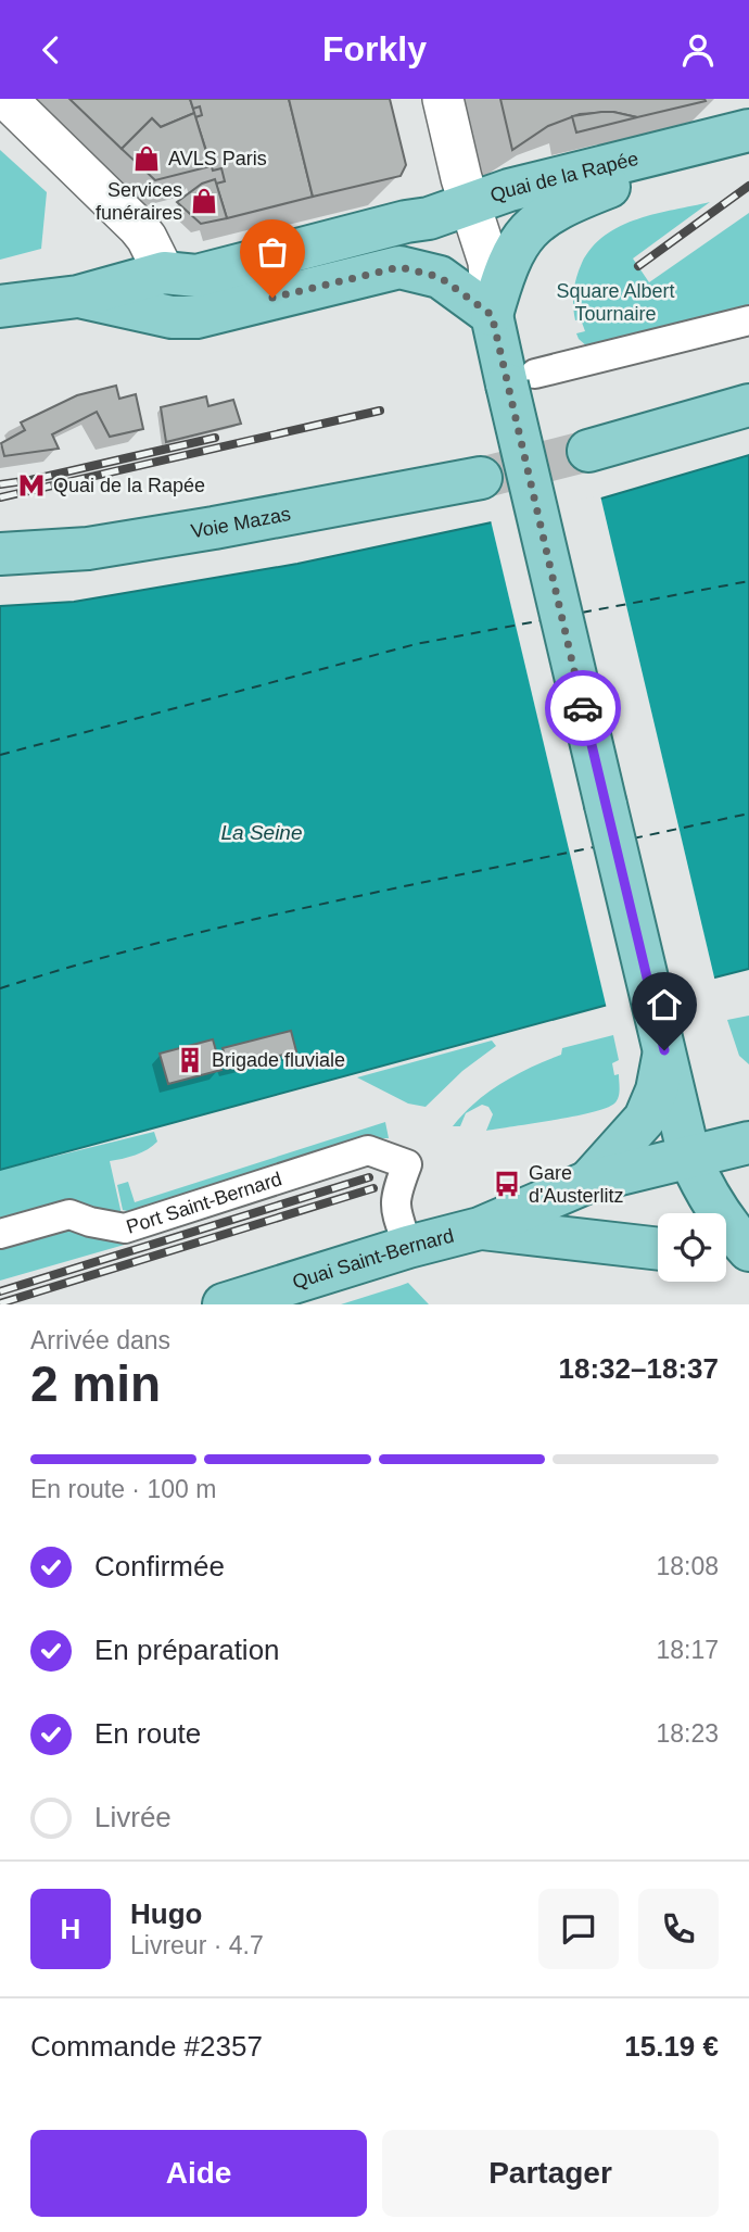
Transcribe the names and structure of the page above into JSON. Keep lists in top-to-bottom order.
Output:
{
  "streets": {
    "main road": ["Quai de la Rapée", "Voie Mazas", "Quai Saint-Bernard"],
    "street": ["Port Saint-Bernard"]
  },
  "crossings": [
    ["Port Saint-Bernard", "Quai Saint-Bernard"]
  ],
  "water": ["La Seine"],
  "parks": ["Square Albert Tournaire"],
  "places": {
    "shop": ["AVLS Paris", "Services funéraires"],
    "metro station": ["Quai de la Rapée"],
    "building": ["Brigade fluviale"],
    "bus stop": ["Gare d'Austerlitz"]
  },
  "page": {
    "header": "Forkly",
    "heading": ["2 min", "Arrivée dans", "18:32–18:37"],
    "panel": [
      "Hugo",
      "Livreur · 4.7",
      "Commande #2357",
      "15.19 €"
    ],
    "bar": "En route · 100 m",
    "list": [
      ["Confirmée", "18:08"],
      ["En préparation", "18:17"],
      ["En route", "18:23"],
      "Livrée"
    ],
    "round": "H",
    "buttons": ["Aide", "Partager"]
  }
}
